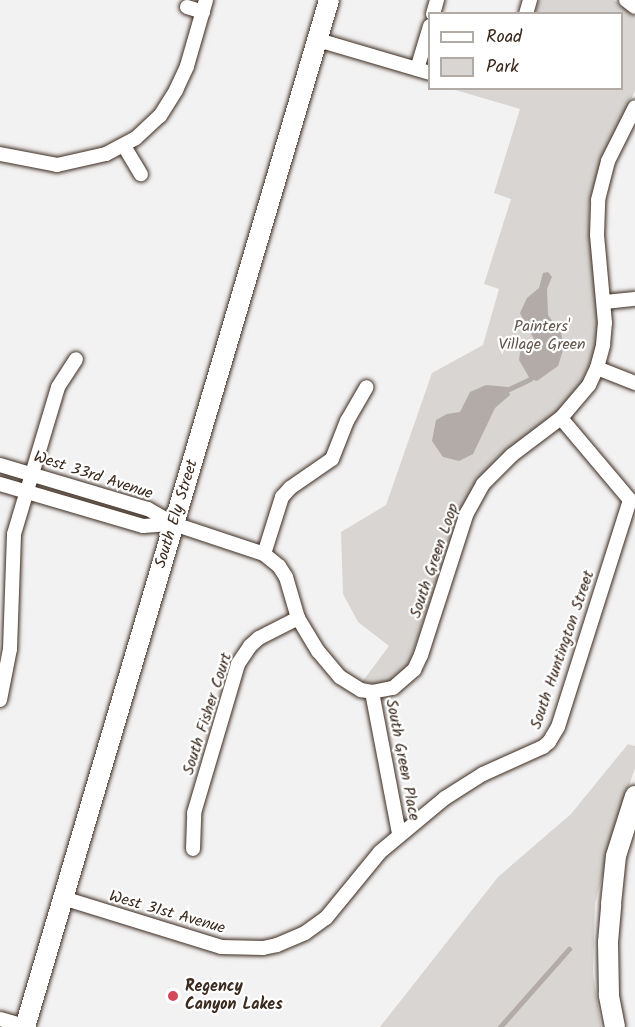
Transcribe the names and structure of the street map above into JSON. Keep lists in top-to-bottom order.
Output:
{
  "streets": {
    "street": [
      "West 33rd Avenue",
      "South Ely Street",
      "South Green Loop",
      "South Huntington Street",
      "South Fisher Court",
      "South Green Place",
      "West 31st Avenue"
    ]
  },
  "crossings": [
    ["West 33rd Avenue", "South Ely Street"],
    ["South Ely Street", "West 31st Avenue"],
    ["South Green Loop", "South Huntington Street"],
    ["South Green Loop", "South Green Place"],
    ["South Huntington Street", "South Green Place"],
    ["South Huntington Street", "West 31st Avenue"]
  ],
  "parks": ["Painters' Village Green"],
  "places": ["Regency Canyon Lakes"],
  "legend": ["Road", "Park"]
}
